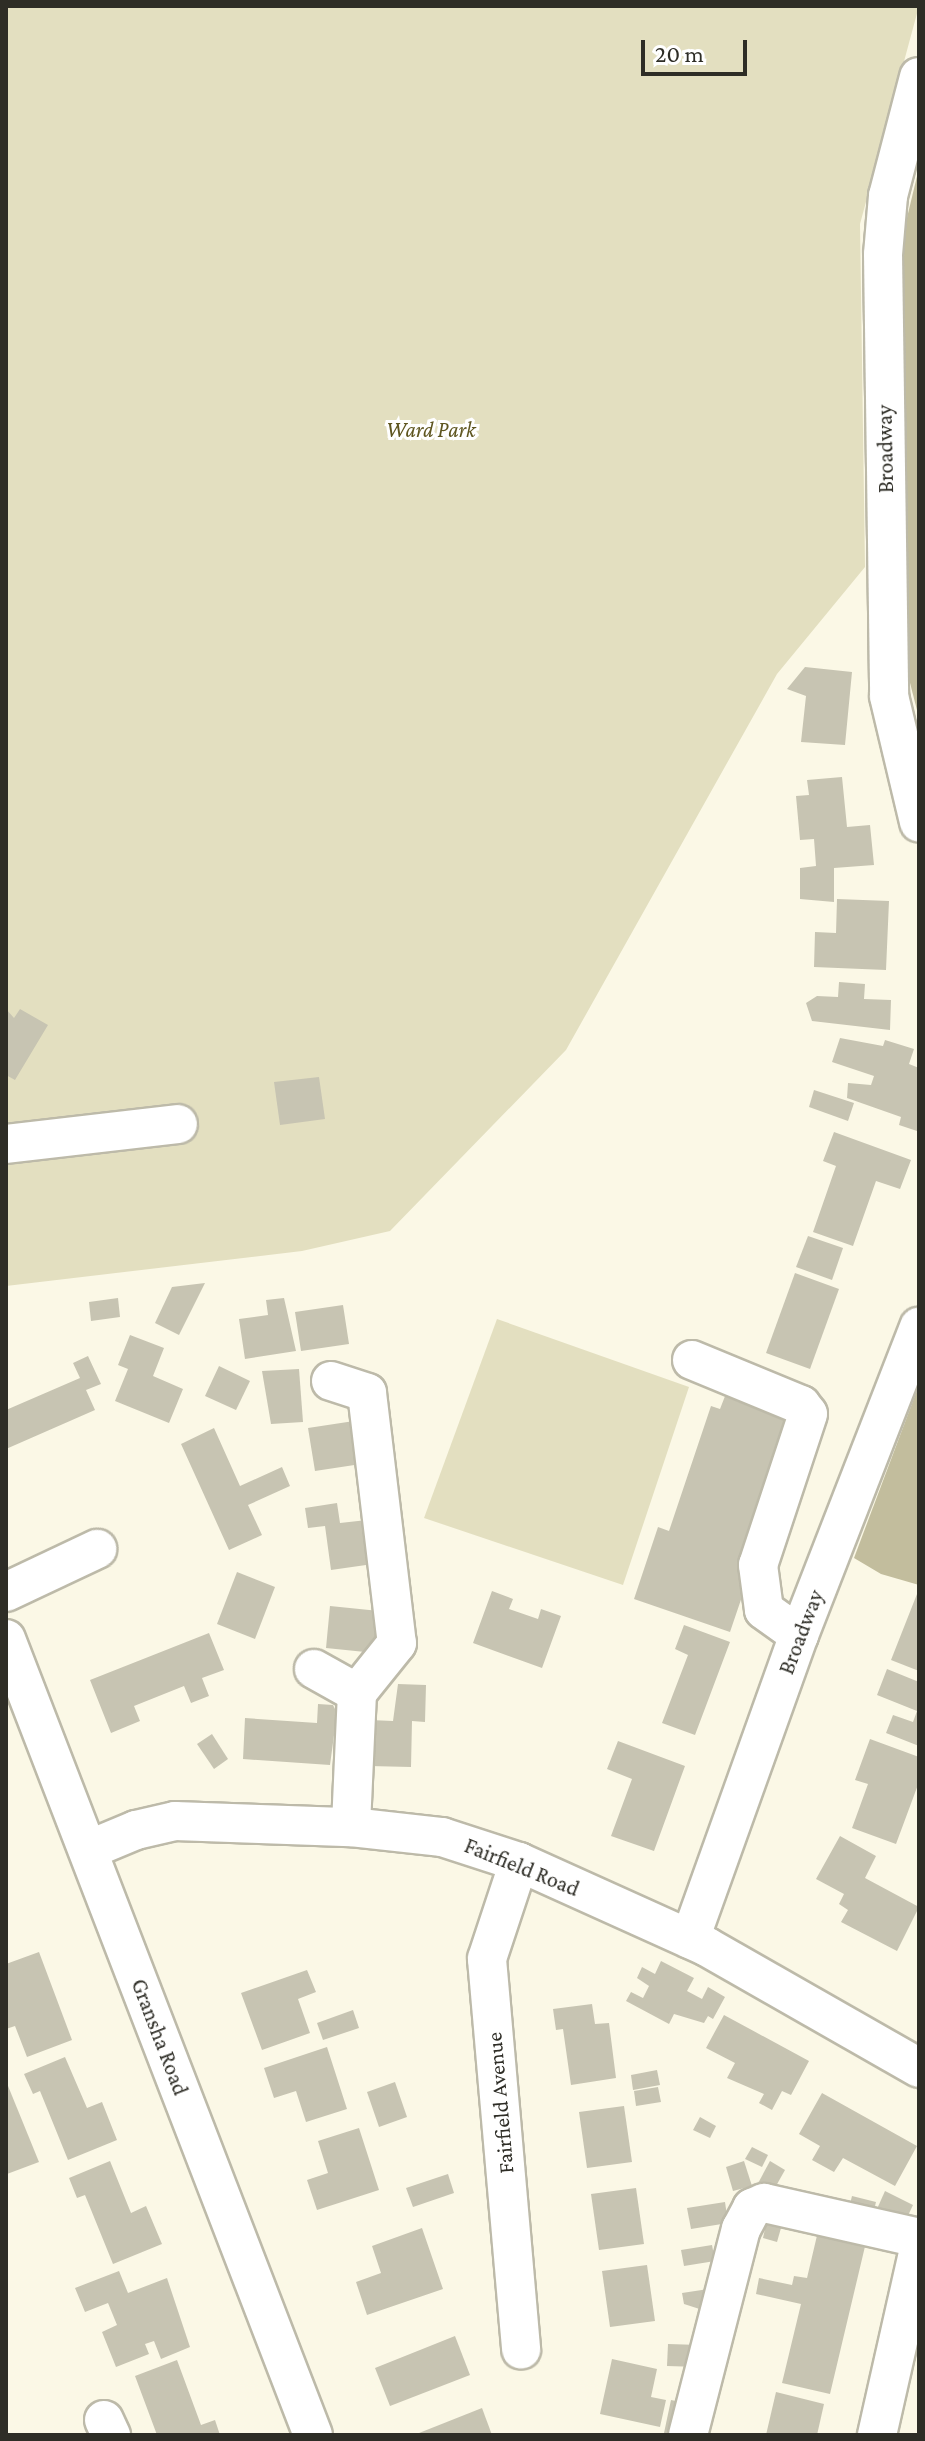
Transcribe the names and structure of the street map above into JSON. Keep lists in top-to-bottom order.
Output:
{
  "streets": {
    "street": [
      "Broadway",
      "Fairfield Road",
      "Gransha Road",
      "Fairfield Avenue"
    ]
  },
  "crossings": [
    ["Broadway", "Fairfield Road"],
    ["Fairfield Road", "Gransha Road"],
    ["Fairfield Road", "Fairfield Avenue"]
  ],
  "parks": ["Ward Park"],
  "scale_bar": "20 m"
}
